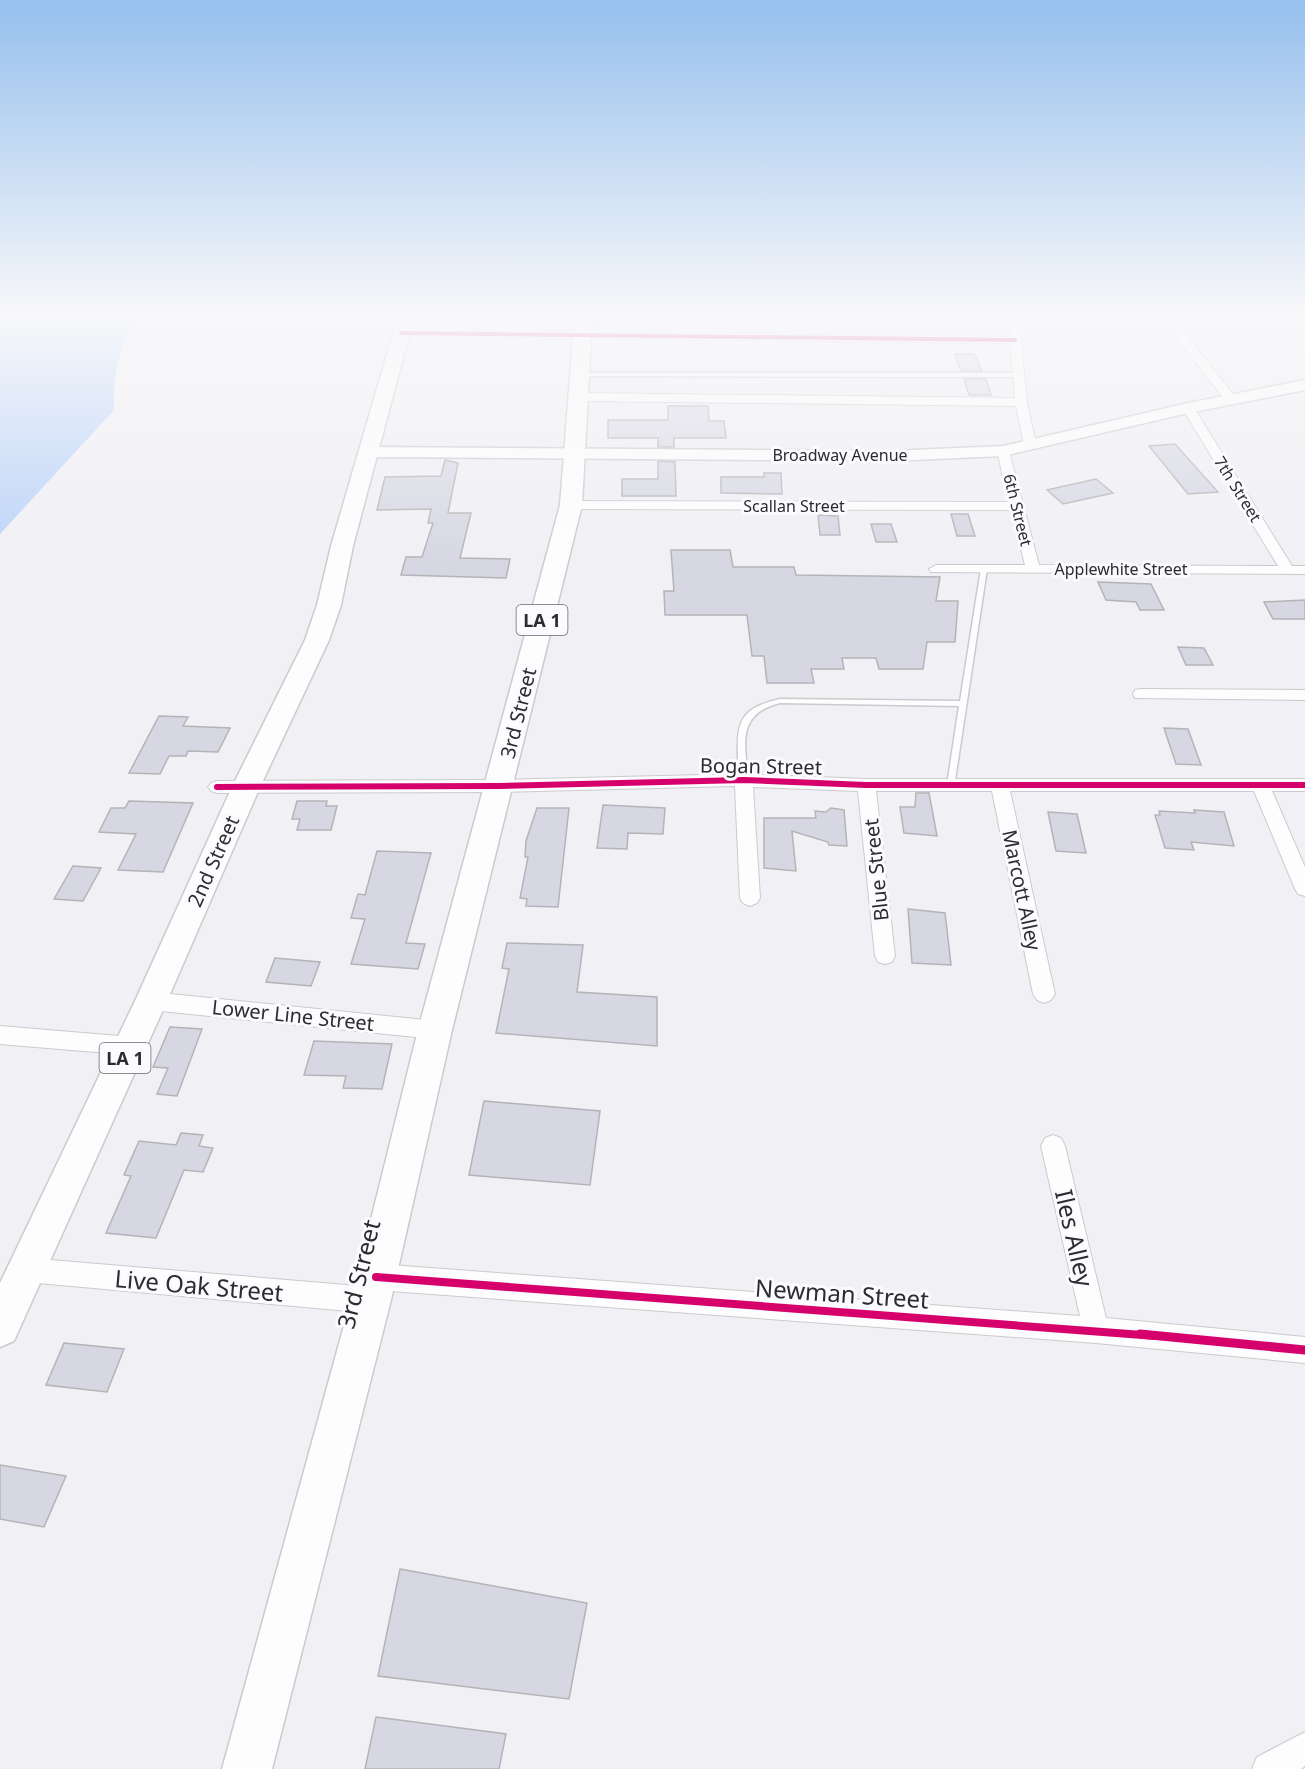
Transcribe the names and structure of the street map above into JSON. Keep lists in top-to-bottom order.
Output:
{
  "streets": {
    "main road": [
      "Broadway Avenue",
      "LA 1",
      "3rd Street",
      "2nd Street"
    ],
    "street": [
      "7th Street",
      "Scallan Street",
      "6th Street",
      "Applewhite Street",
      "Bogan Street",
      "Blue Street",
      "Marcott Alley",
      "Lower Line Street",
      "Iles Alley",
      "Live Oak Street",
      "Newman Street"
    ]
  },
  "crossings": [
    ["Broadway Avenue", "7th Street"],
    ["Broadway Avenue", "6th Street"],
    ["Broadway Avenue", "3rd Street"],
    ["Broadway Avenue", "2nd Street"],
    ["7th Street", "Applewhite Street"],
    ["Scallan Street", "6th Street"],
    ["Scallan Street", "3rd Street"],
    ["6th Street", "Applewhite Street"],
    ["3rd Street", "Bogan Street"],
    ["3rd Street", "Lower Line Street"],
    ["3rd Street", "Live Oak Street"],
    ["3rd Street", "Newman Street"],
    ["Bogan Street", "2nd Street"],
    ["Bogan Street", "Blue Street"],
    ["Bogan Street", "Marcott Alley"],
    ["2nd Street", "Lower Line Street"],
    ["2nd Street", "Live Oak Street"],
    ["Iles Alley", "Newman Street"],
    ["Live Oak Street", "Newman Street"]
  ]
}
